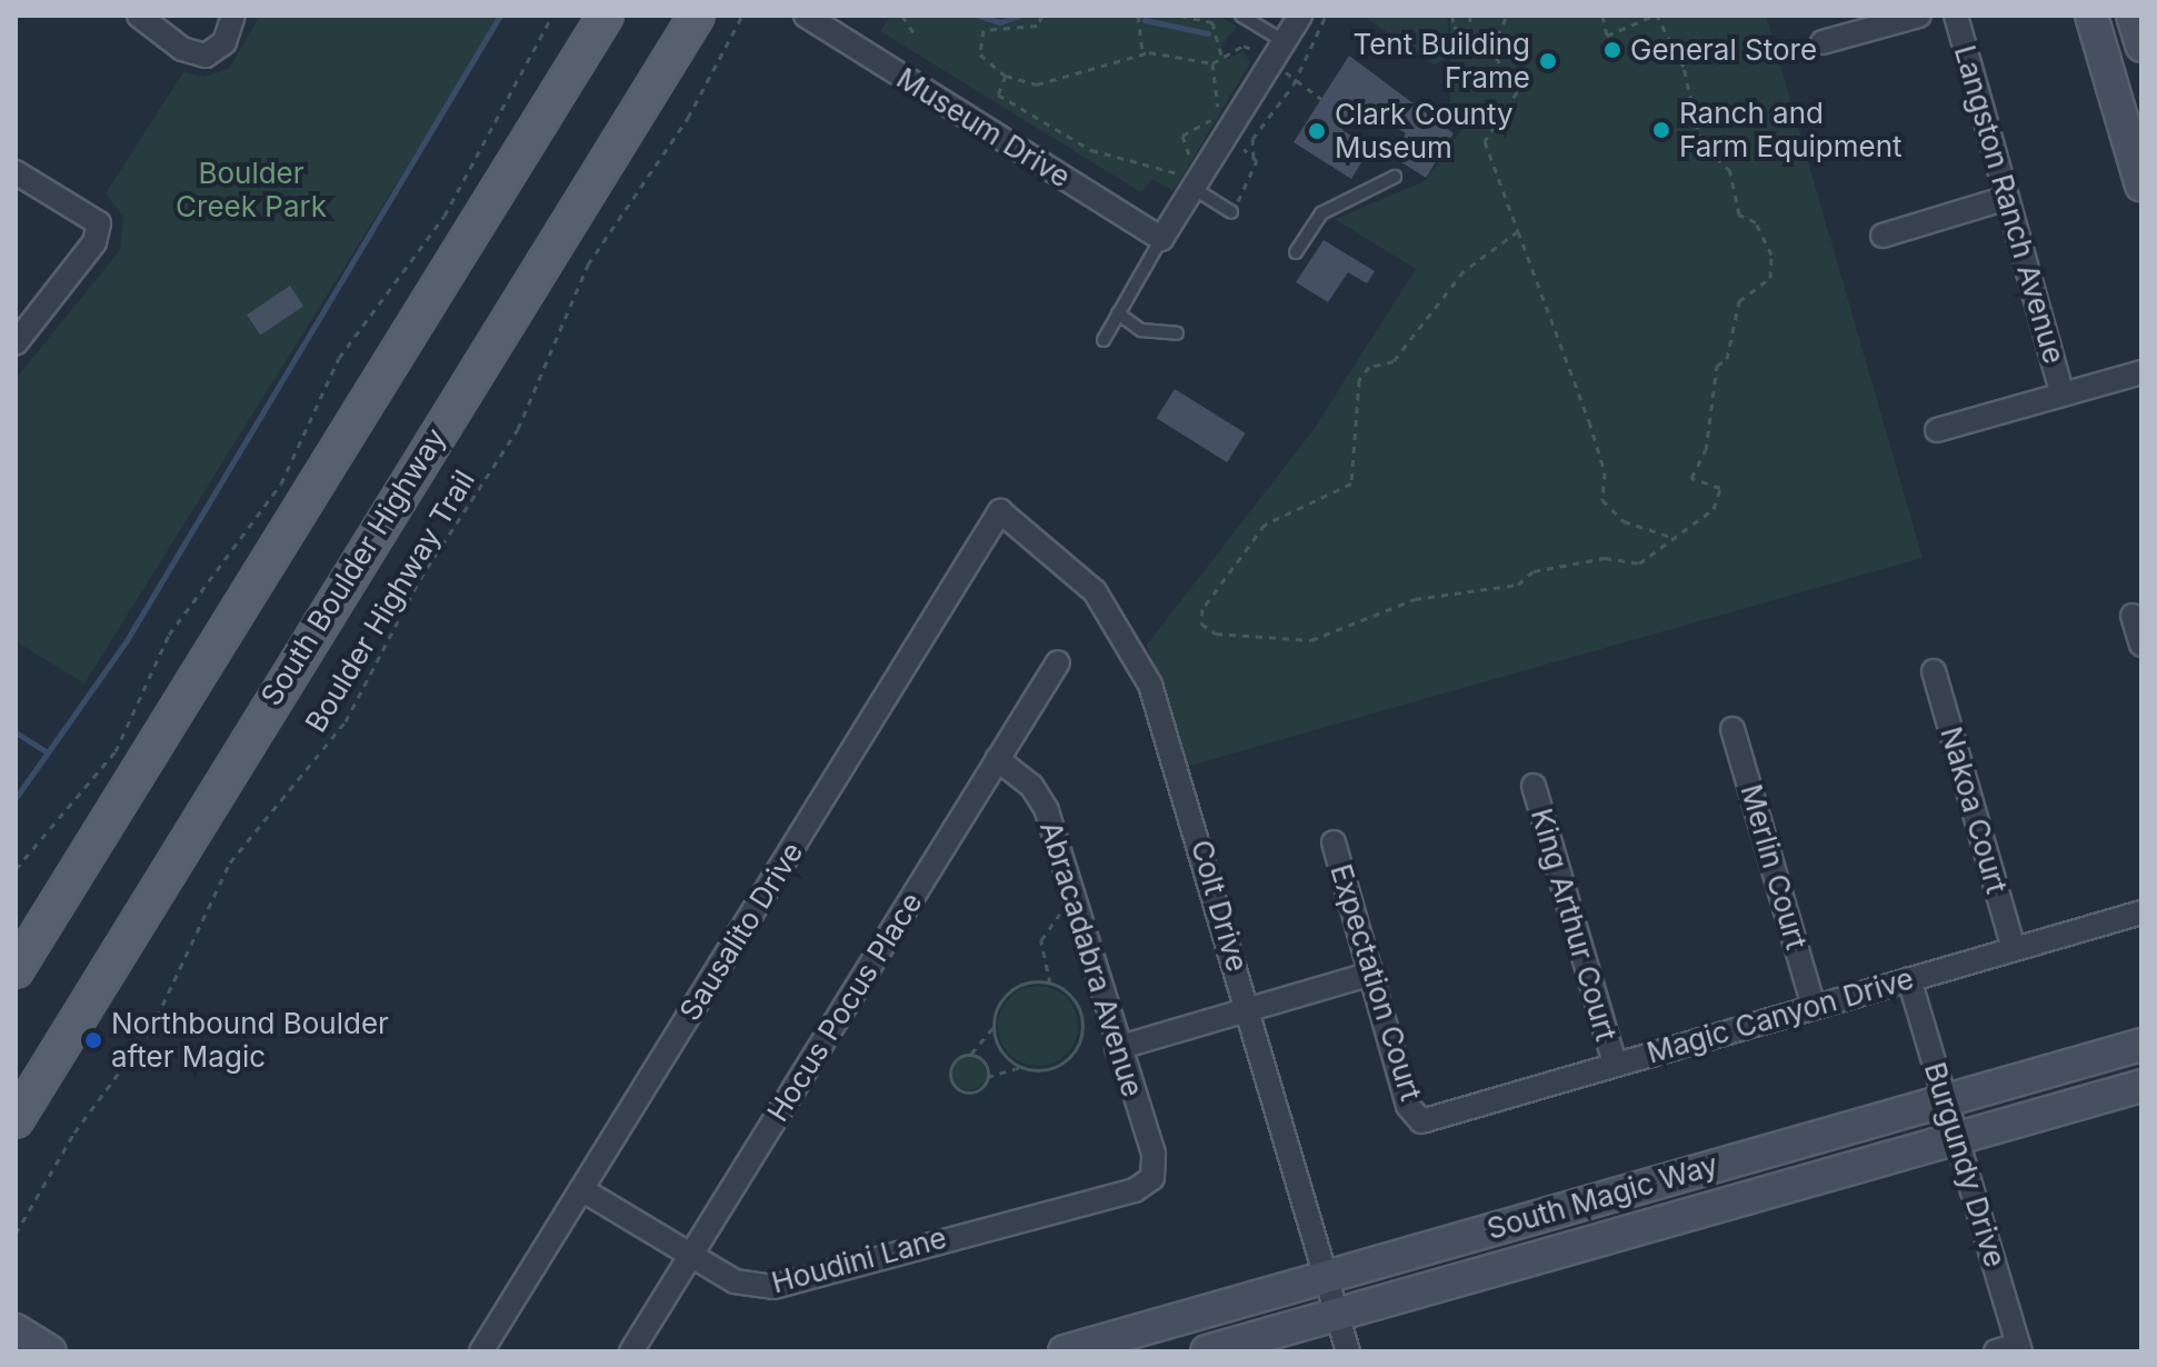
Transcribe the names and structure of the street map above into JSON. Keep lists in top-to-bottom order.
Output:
{
  "streets": {
    "main road": ["South Boulder Highway"],
    "street": [
      "Museum Drive",
      "Langston Ranch Avenue",
      "Nakoa Court",
      "Merlin Court",
      "Colt Drive",
      "King Arthur Court",
      "Sausalito Drive",
      "Abracadabra Avenue",
      "Expectation Court",
      "Hocus Pocus Place",
      "Magic Canyon Drive",
      "Burgundy Drive",
      "South Magic Way",
      "Houdini Lane"
    ],
    "path": ["Boulder Highway Trail"]
  },
  "crossings": [
    ["Nakoa Court", "Magic Canyon Drive"],
    ["Merlin Court", "Magic Canyon Drive"],
    ["Colt Drive", "Sausalito Drive"],
    ["Colt Drive", "South Magic Way"],
    ["King Arthur Court", "Magic Canyon Drive"],
    ["Sausalito Drive", "Houdini Lane"],
    ["Abracadabra Avenue", "Hocus Pocus Place"],
    ["Abracadabra Avenue", "Houdini Lane"],
    ["Expectation Court", "Magic Canyon Drive"],
    ["Hocus Pocus Place", "Houdini Lane"],
    ["Magic Canyon Drive", "Burgundy Drive"],
    ["Burgundy Drive", "South Magic Way"]
  ],
  "parks": ["Boulder Creek Park"],
  "places": [
    "General Store",
    "Tent Building Frame",
    "Ranch and Farm Equipment",
    "Clark County Museum",
    "Northbound Boulder after Magic"
  ]
}
